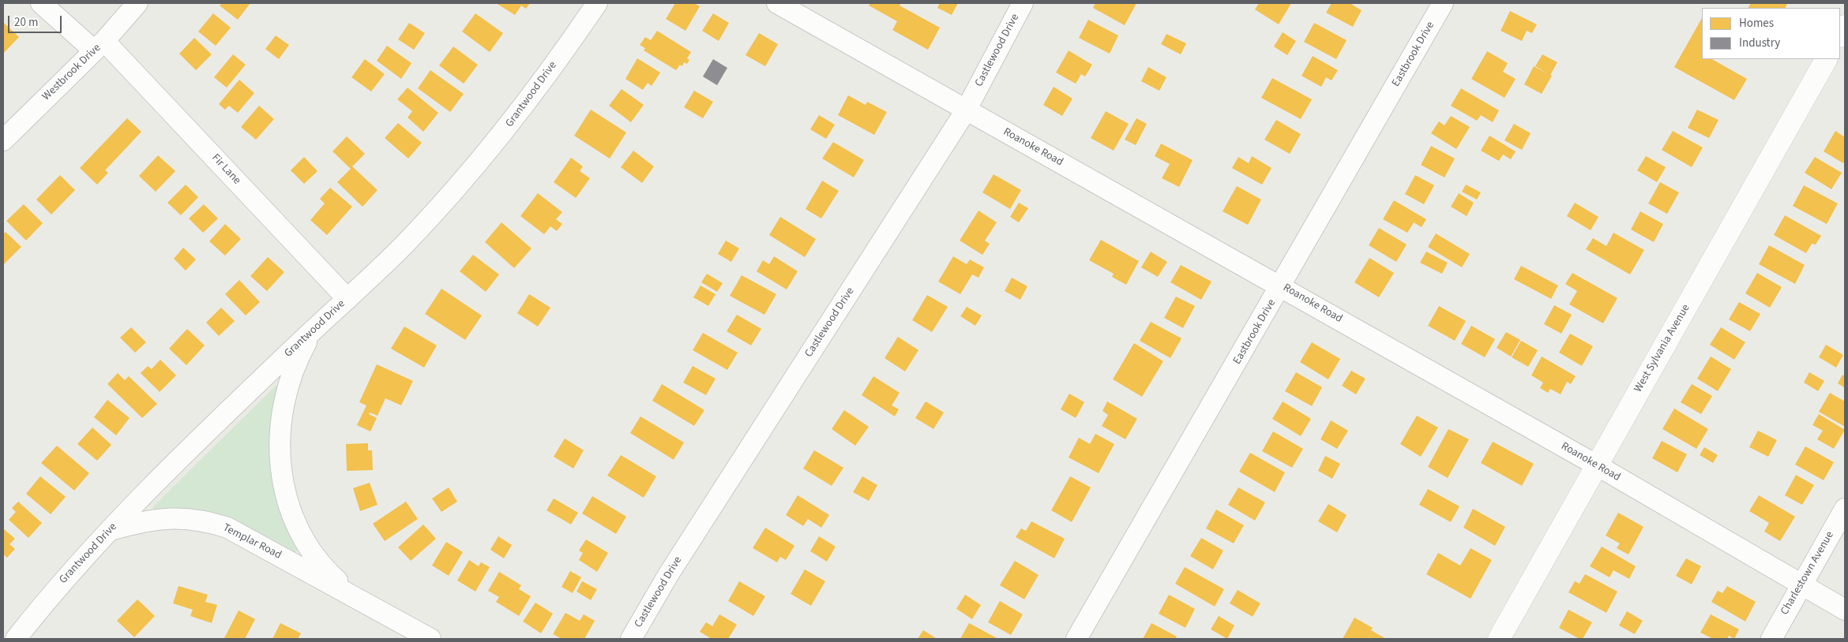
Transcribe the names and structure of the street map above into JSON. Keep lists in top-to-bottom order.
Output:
{
  "streets": {
    "main road": ["West Sylvania Avenue"],
    "street": [
      "Castlewood Drive",
      "Eastbrook Drive",
      "Westbrook Drive",
      "Grantwood Drive",
      "Roanoke Road",
      "Fir Lane",
      "Templar Road",
      "Charlestown Avenue"
    ]
  },
  "crossings": [
    ["Castlewood Drive", "Roanoke Road"],
    ["Eastbrook Drive", "Roanoke Road"],
    ["Westbrook Drive", "Fir Lane"],
    ["Grantwood Drive", "Fir Lane"],
    ["Grantwood Drive", "Templar Road"],
    ["Roanoke Road", "West Sylvania Avenue"],
    ["Roanoke Road", "Charlestown Avenue"]
  ],
  "legend": ["Homes", "Industry"],
  "scale_bar": "20 m"
}
